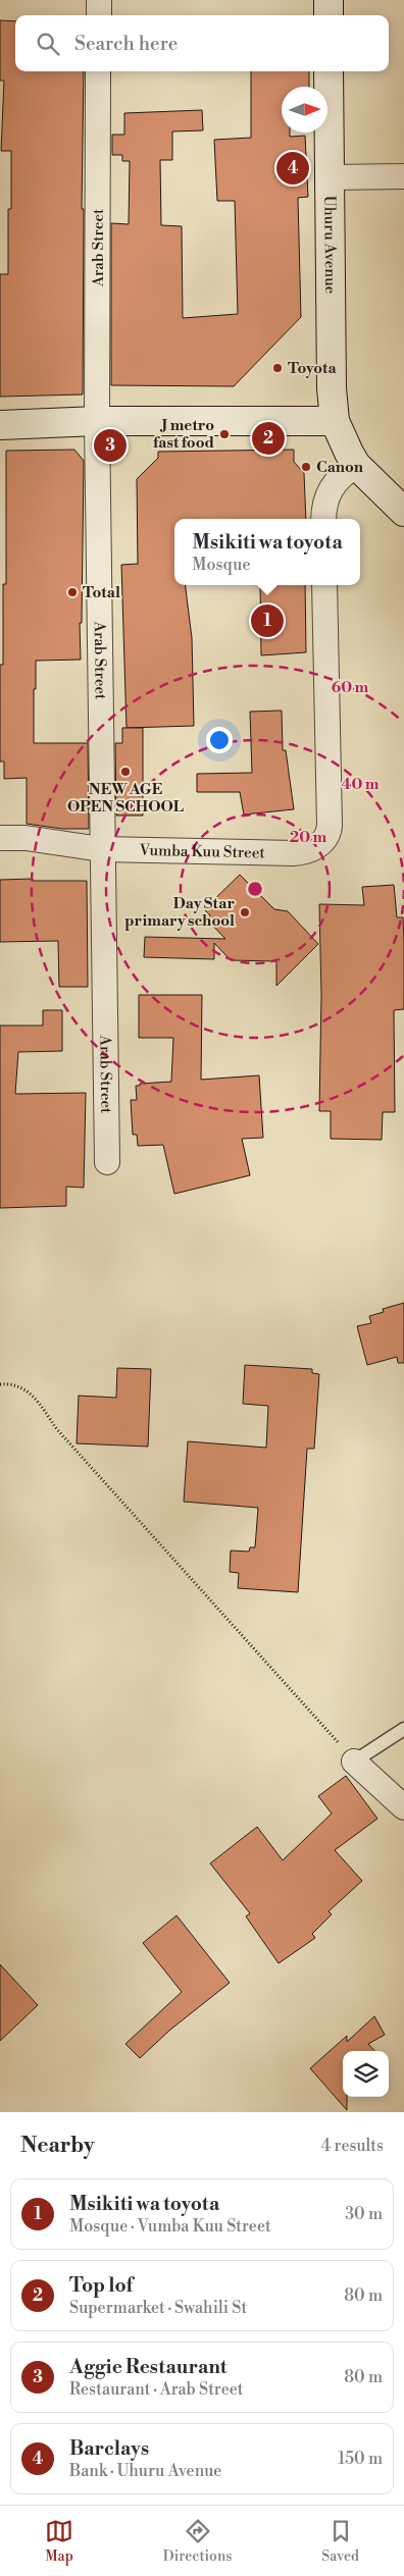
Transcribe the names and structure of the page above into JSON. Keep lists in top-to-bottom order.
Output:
{
  "streets": {
    "street": ["Uhuru Avenue", "Arab Street", "Vumba Kuu Street"]
  },
  "crossings": [
    ["Arab Street", "Vumba Kuu Street"]
  ],
  "places": [
    "Toyota",
    "J metro fast food",
    "Canon",
    "Total",
    "NEW AGE OPEN SCHOOL",
    "Day Star primary school"
  ],
  "north": "right",
  "page": {
    "search": "Search here",
    "pins": [
      "4",
      "2",
      "3",
      "1"
    ],
    "popup": ["Msikiti wa toyota", "Mosque"],
    "heading": ["Nearby", "4 results"],
    "list": [
      {
        "mark": "1",
        "name": "Msikiti wa toyota",
        "note": "Mosque · Vumba Kuu Street",
        "value": "30 m"
      },
      {
        "mark": "2",
        "name": "Top lof",
        "note": "Supermarket · Swahili St",
        "value": "80 m"
      },
      {
        "mark": "3",
        "name": "Aggie Restaurant",
        "note": "Restaurant · Arab Street",
        "value": "80 m"
      },
      {
        "mark": "4",
        "name": "Barclays",
        "note": "Bank · Uhuru Avenue",
        "value": "150 m"
      }
    ],
    "nav": ["Map", "Directions", "Saved"]
  },
  "rings": ["60 m", "40 m", "20 m"]
}
